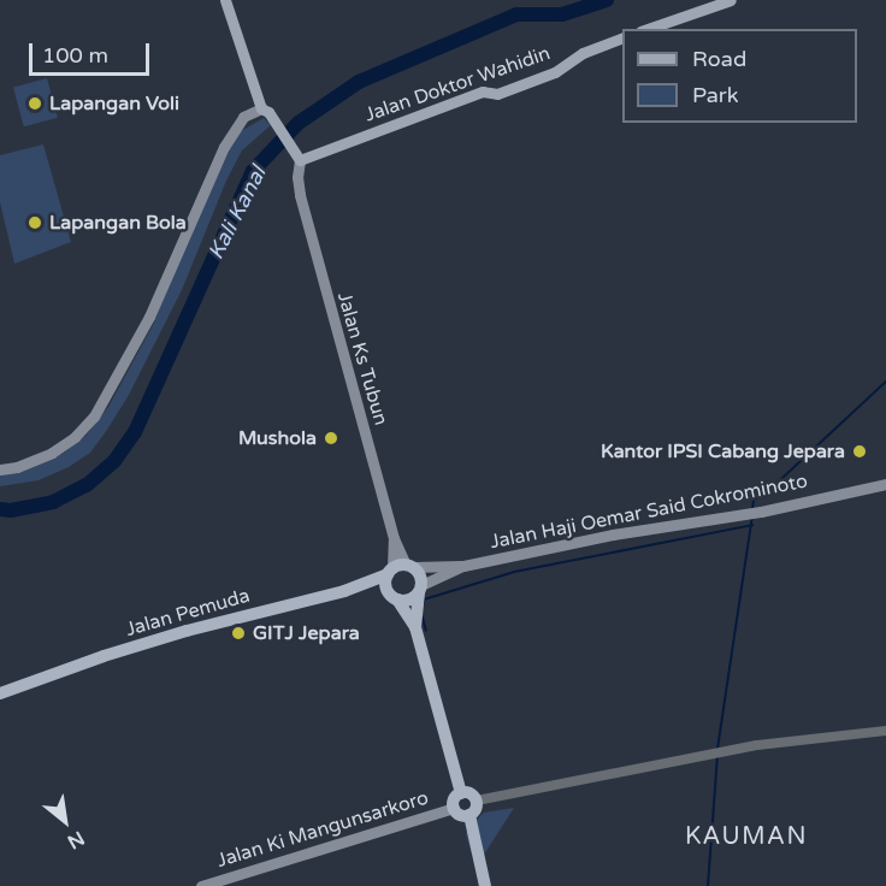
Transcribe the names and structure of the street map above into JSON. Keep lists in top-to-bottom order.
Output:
{
  "streets": {
    "highway": ["Jalan Pemuda"],
    "main road": [
      "Jalan Doktor Wahidin",
      "Jalan Ks Tubun",
      "Jalan Haji Oemar Said Cokrominoto",
      "Jalan Ki Mangunsarkoro"
    ]
  },
  "crossings": [
    ["Jalan Doktor Wahidin", "Jalan Ks Tubun"],
    ["Jalan Ks Tubun", "Jalan Haji Oemar Said Cokrominoto"],
    ["Jalan Ks Tubun", "Jalan Pemuda"],
    ["Jalan Haji Oemar Said Cokrominoto", "Jalan Pemuda"]
  ],
  "districts": ["KAUMAN"],
  "water": ["Kali Kanal"],
  "places": [
    "Lapangan Voli",
    "Lapangan Bola",
    "Mushola",
    "Kantor IPSI Cabang Jepara",
    "GITJ Jepara"
  ],
  "legend": ["Road", "Park"],
  "scale_bar": "100 m",
  "north": "bottom right"
}
